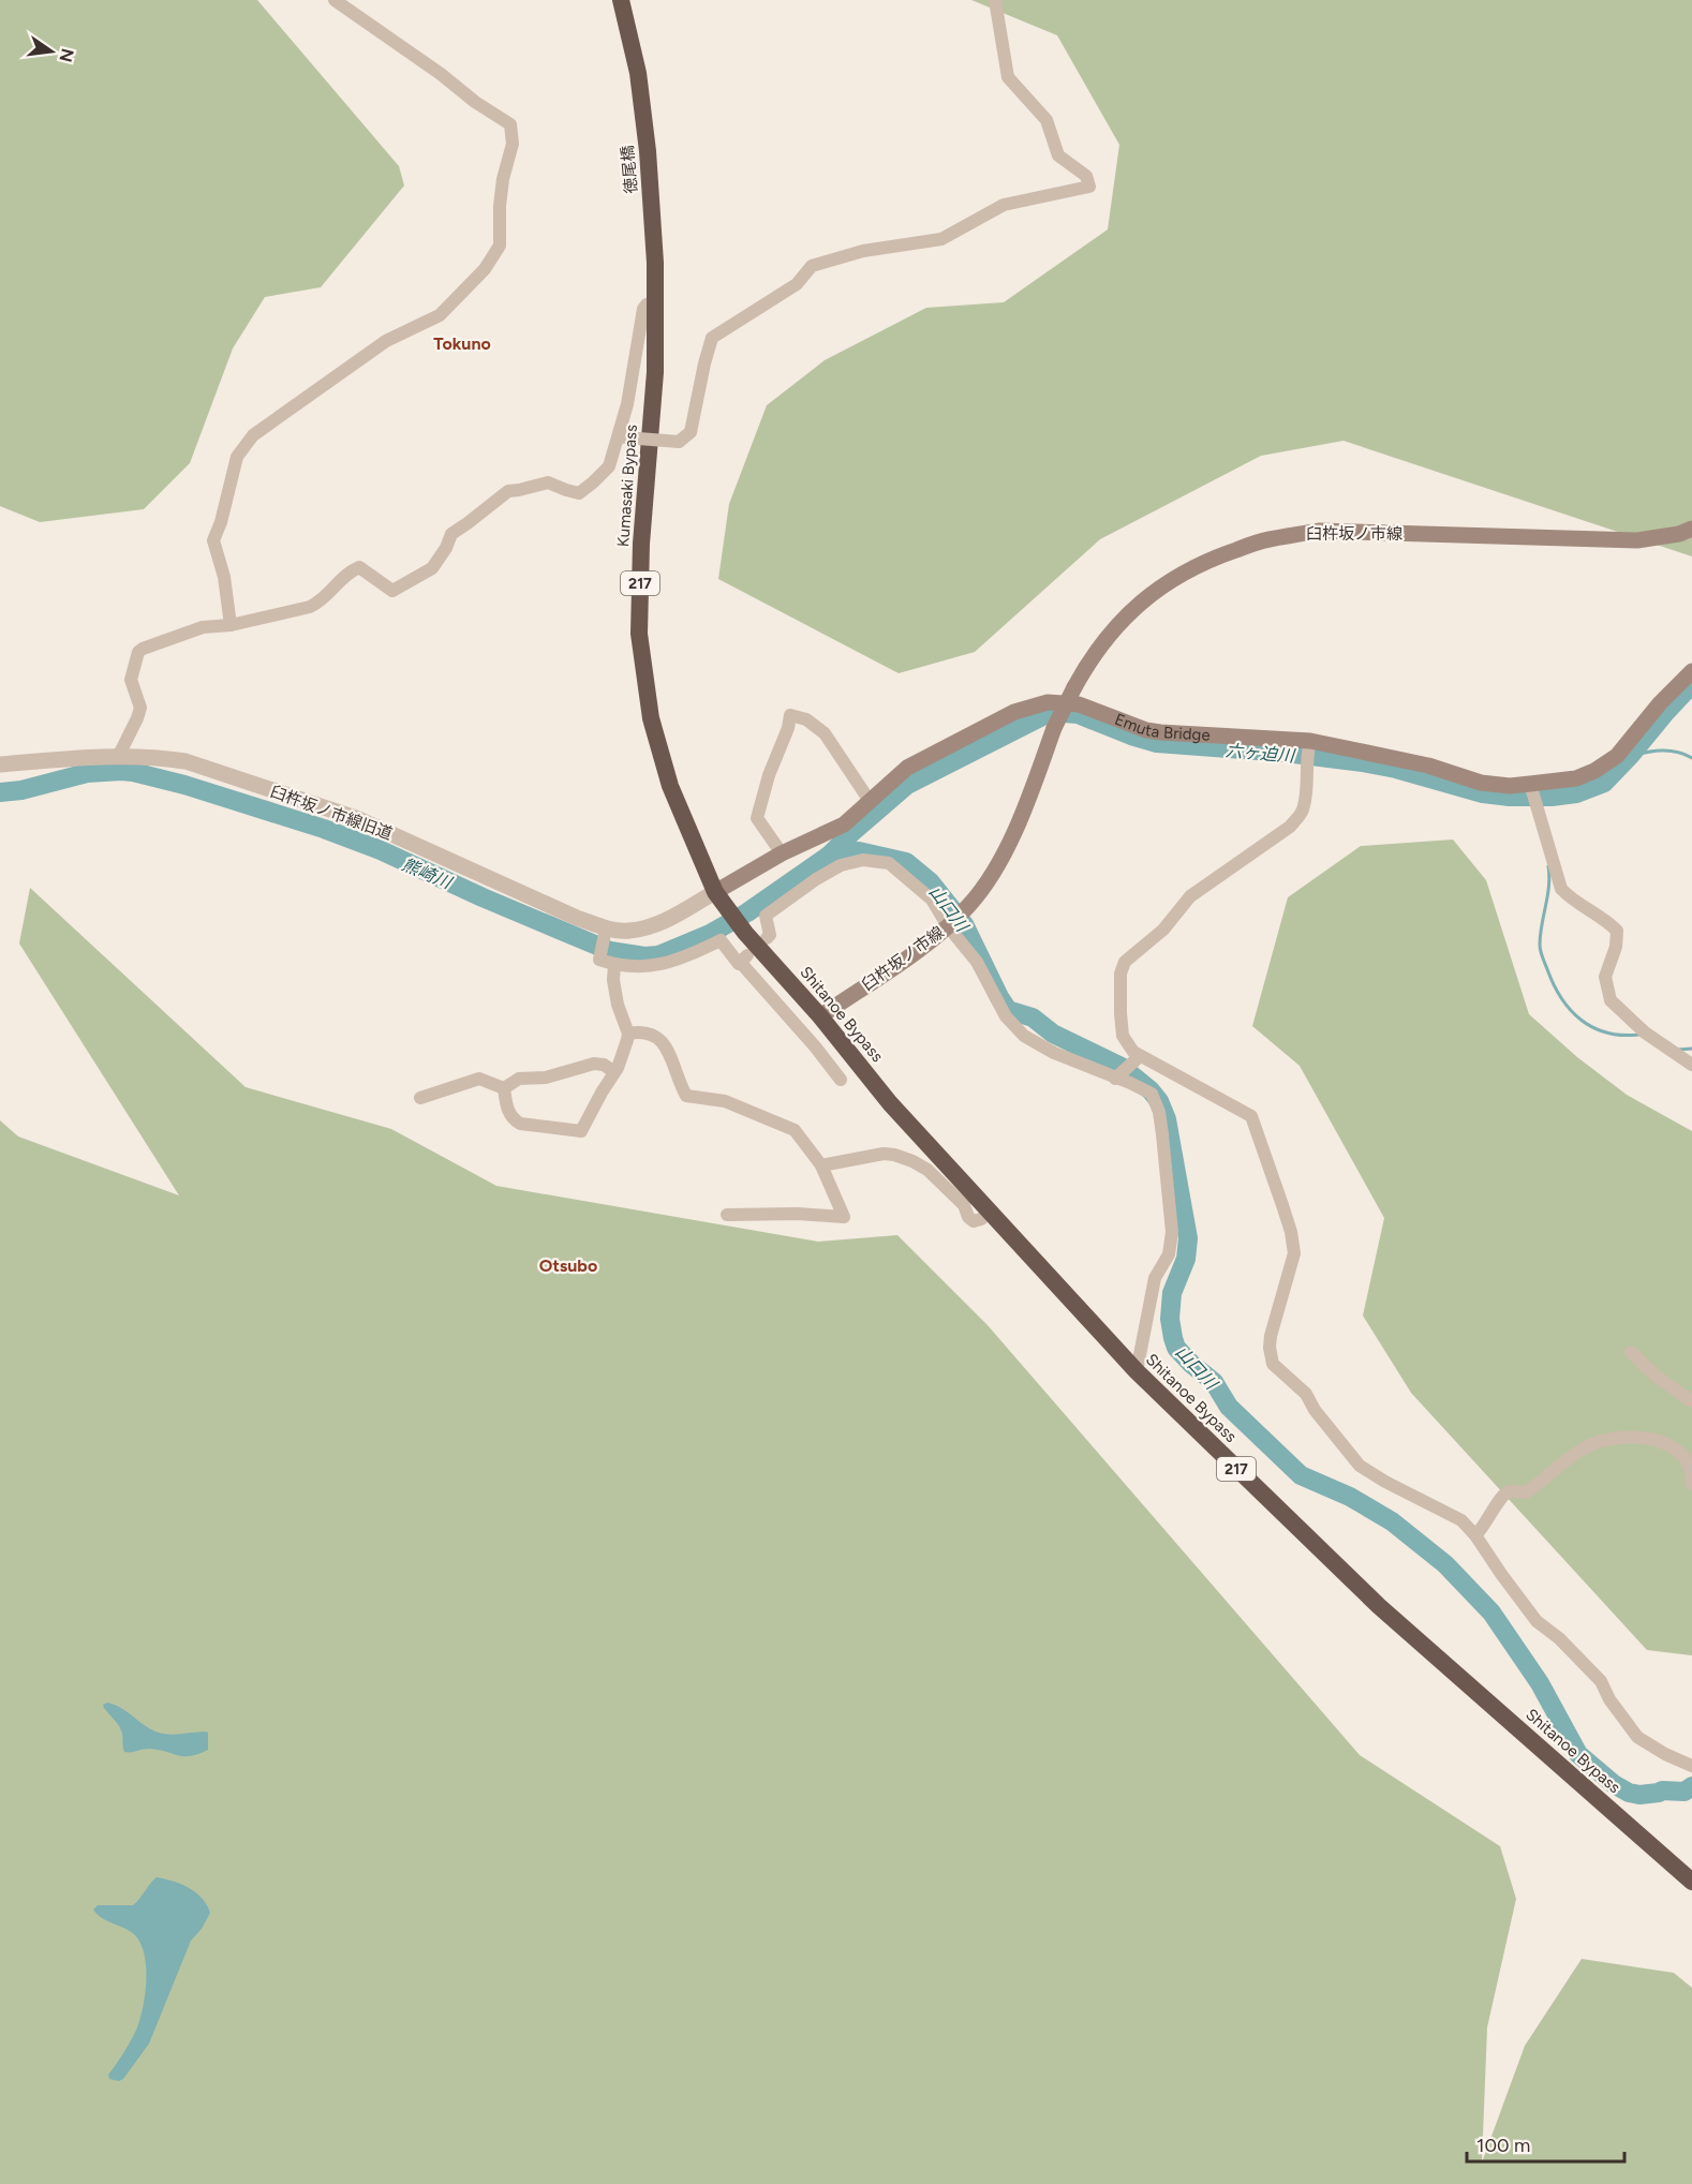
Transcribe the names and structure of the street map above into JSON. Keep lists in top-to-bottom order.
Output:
{
  "streets": {
    "highway": [
      "徳尾橋",
      "Kumasaki Bypass",
      "217",
      "Shitanoe Bypass"
    ],
    "main road": ["臼杵坂ノ市線", "Emuta Bridge"],
    "street": ["臼杵坂ノ市線旧道"]
  },
  "crossings": [
    ["徳尾橋", "Kumasaki Bypass"],
    ["Kumasaki Bypass", "Emuta Bridge"],
    ["Kumasaki Bypass", "臼杵坂ノ市線旧道"],
    ["Kumasaki Bypass", "Shitanoe Bypass"],
    ["臼杵坂ノ市線", "Shitanoe Bypass"],
    ["Emuta Bridge", "臼杵坂ノ市線旧道"],
    ["Emuta Bridge", "Shitanoe Bypass"],
    ["臼杵坂ノ市線旧道", "Shitanoe Bypass"]
  ],
  "districts": ["Tokuno", "Otsubo"],
  "water": ["六ヶ迫川", "熊崎川", "山口川"],
  "scale_bar": "100 m",
  "north": "right"
}
